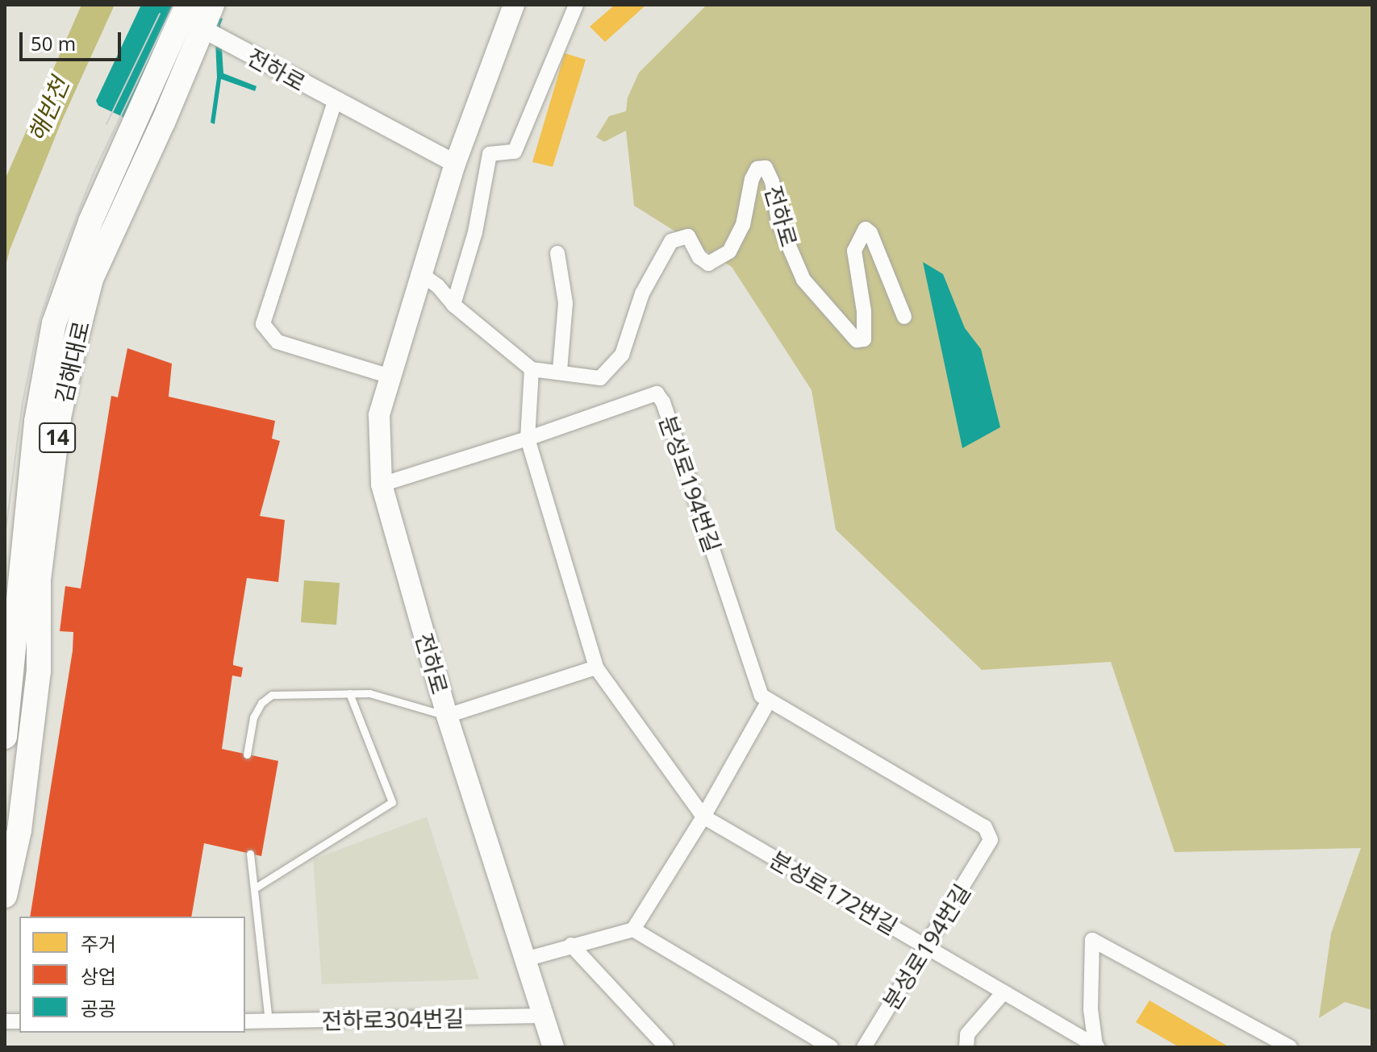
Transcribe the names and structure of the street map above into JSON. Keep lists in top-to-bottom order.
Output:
{
  "streets": {
    "main road": ["전하로", "김해대로", "14"],
    "street": ["분성로194번길", "분성로172번길", "전하로304번길"]
  },
  "crossings": [
    ["전하로", "김해대로"],
    ["전하로", "분성로194번길"],
    ["전하로", "분성로172번길"],
    ["전하로", "전하로304번길"],
    ["분성로194번길", "분성로172번길"]
  ],
  "water": ["해반천"],
  "legend": ["주거", "상업", "공공"],
  "scale_bar": "50 m"
}
